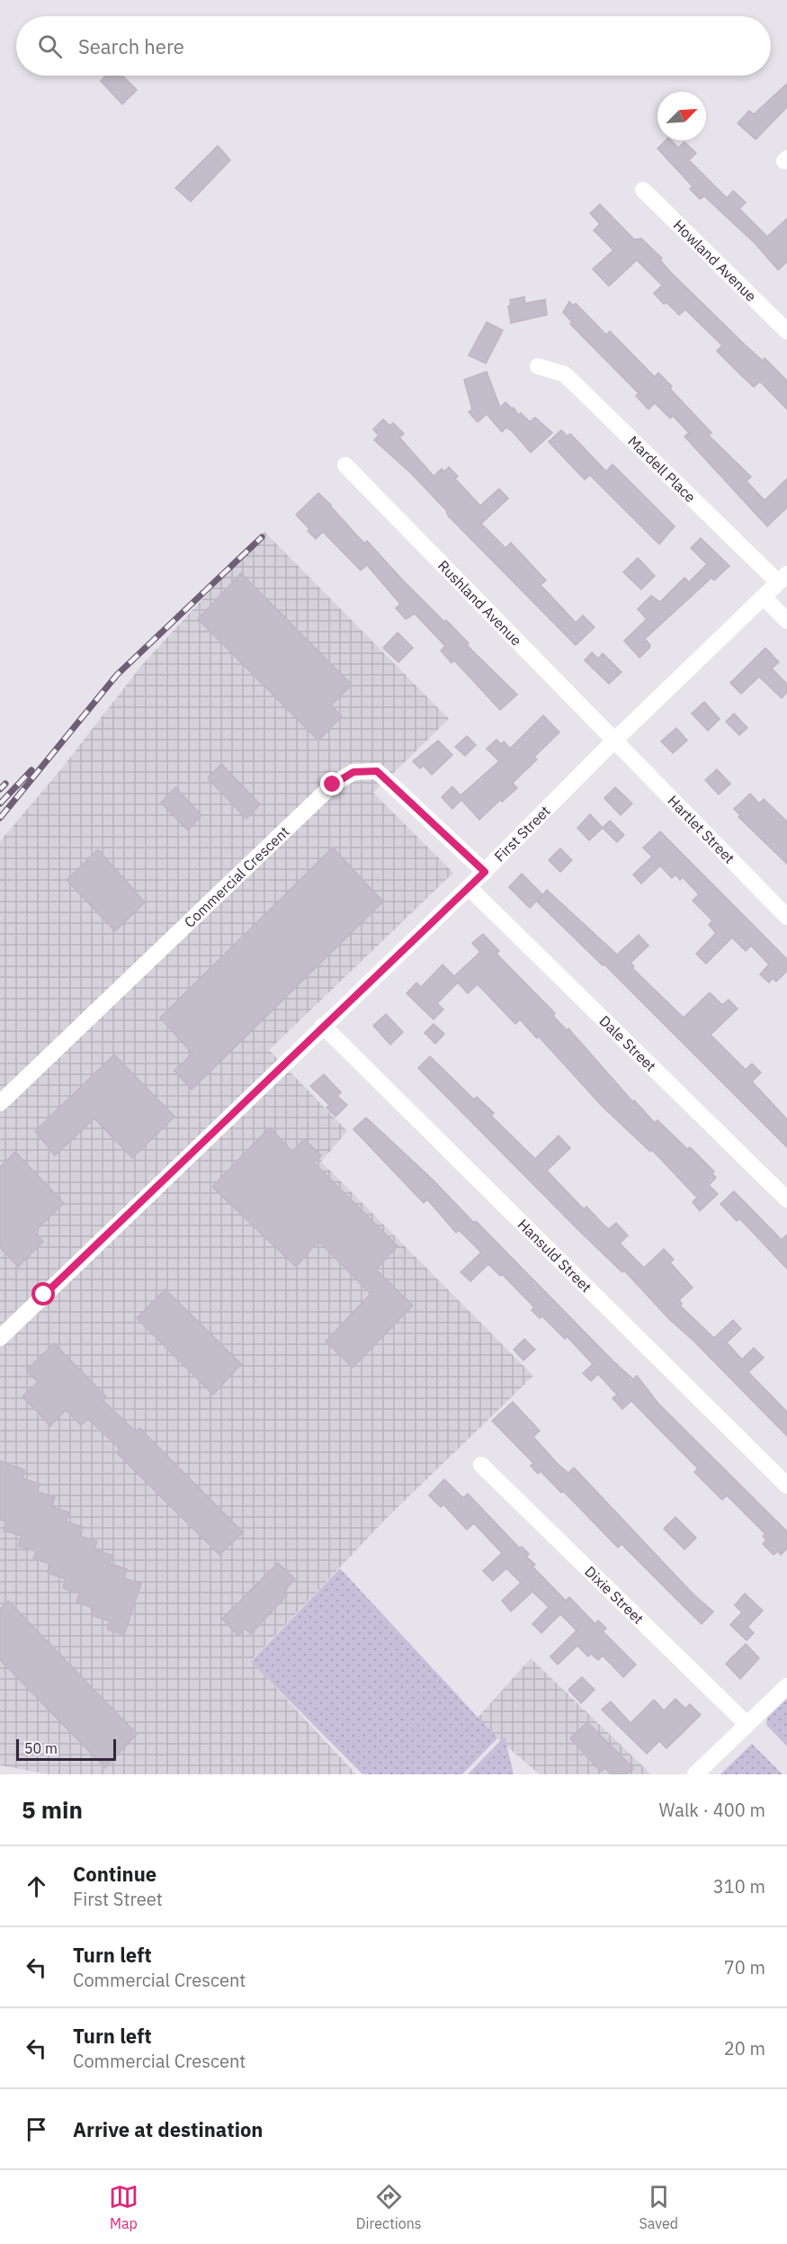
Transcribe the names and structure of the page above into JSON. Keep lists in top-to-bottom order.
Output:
{
  "streets": {
    "street": [
      "Howland Avenue",
      "Mardell Place",
      "Rushland Avenue",
      "Hartlet Street",
      "First Street",
      "Commercial Crescent",
      "Dale Street",
      "Hansuld Street",
      "Dixie Street"
    ]
  },
  "crossings": [
    ["Mardell Place", "First Street"],
    ["Rushland Avenue", "Hartlet Street"],
    ["Rushland Avenue", "First Street"],
    ["Hartlet Street", "First Street"],
    ["First Street", "Commercial Crescent"],
    ["First Street", "Dale Street"],
    ["First Street", "Hansuld Street"]
  ],
  "scale_bar": "50 m",
  "north": "top right",
  "page": {
    "search": "Search here",
    "scale": "50 m",
    "heading": ["5 min", "Walk · 400 m"],
    "list": [
      ["Continue", "First Street", "310 m"],
      ["Turn left", "Commercial Crescent", "70 m"],
      ["Turn left", "Commercial Crescent", "20 m"],
      "Arrive at destination"
    ],
    "nav": ["Map", "Directions", "Saved"]
  }
}
